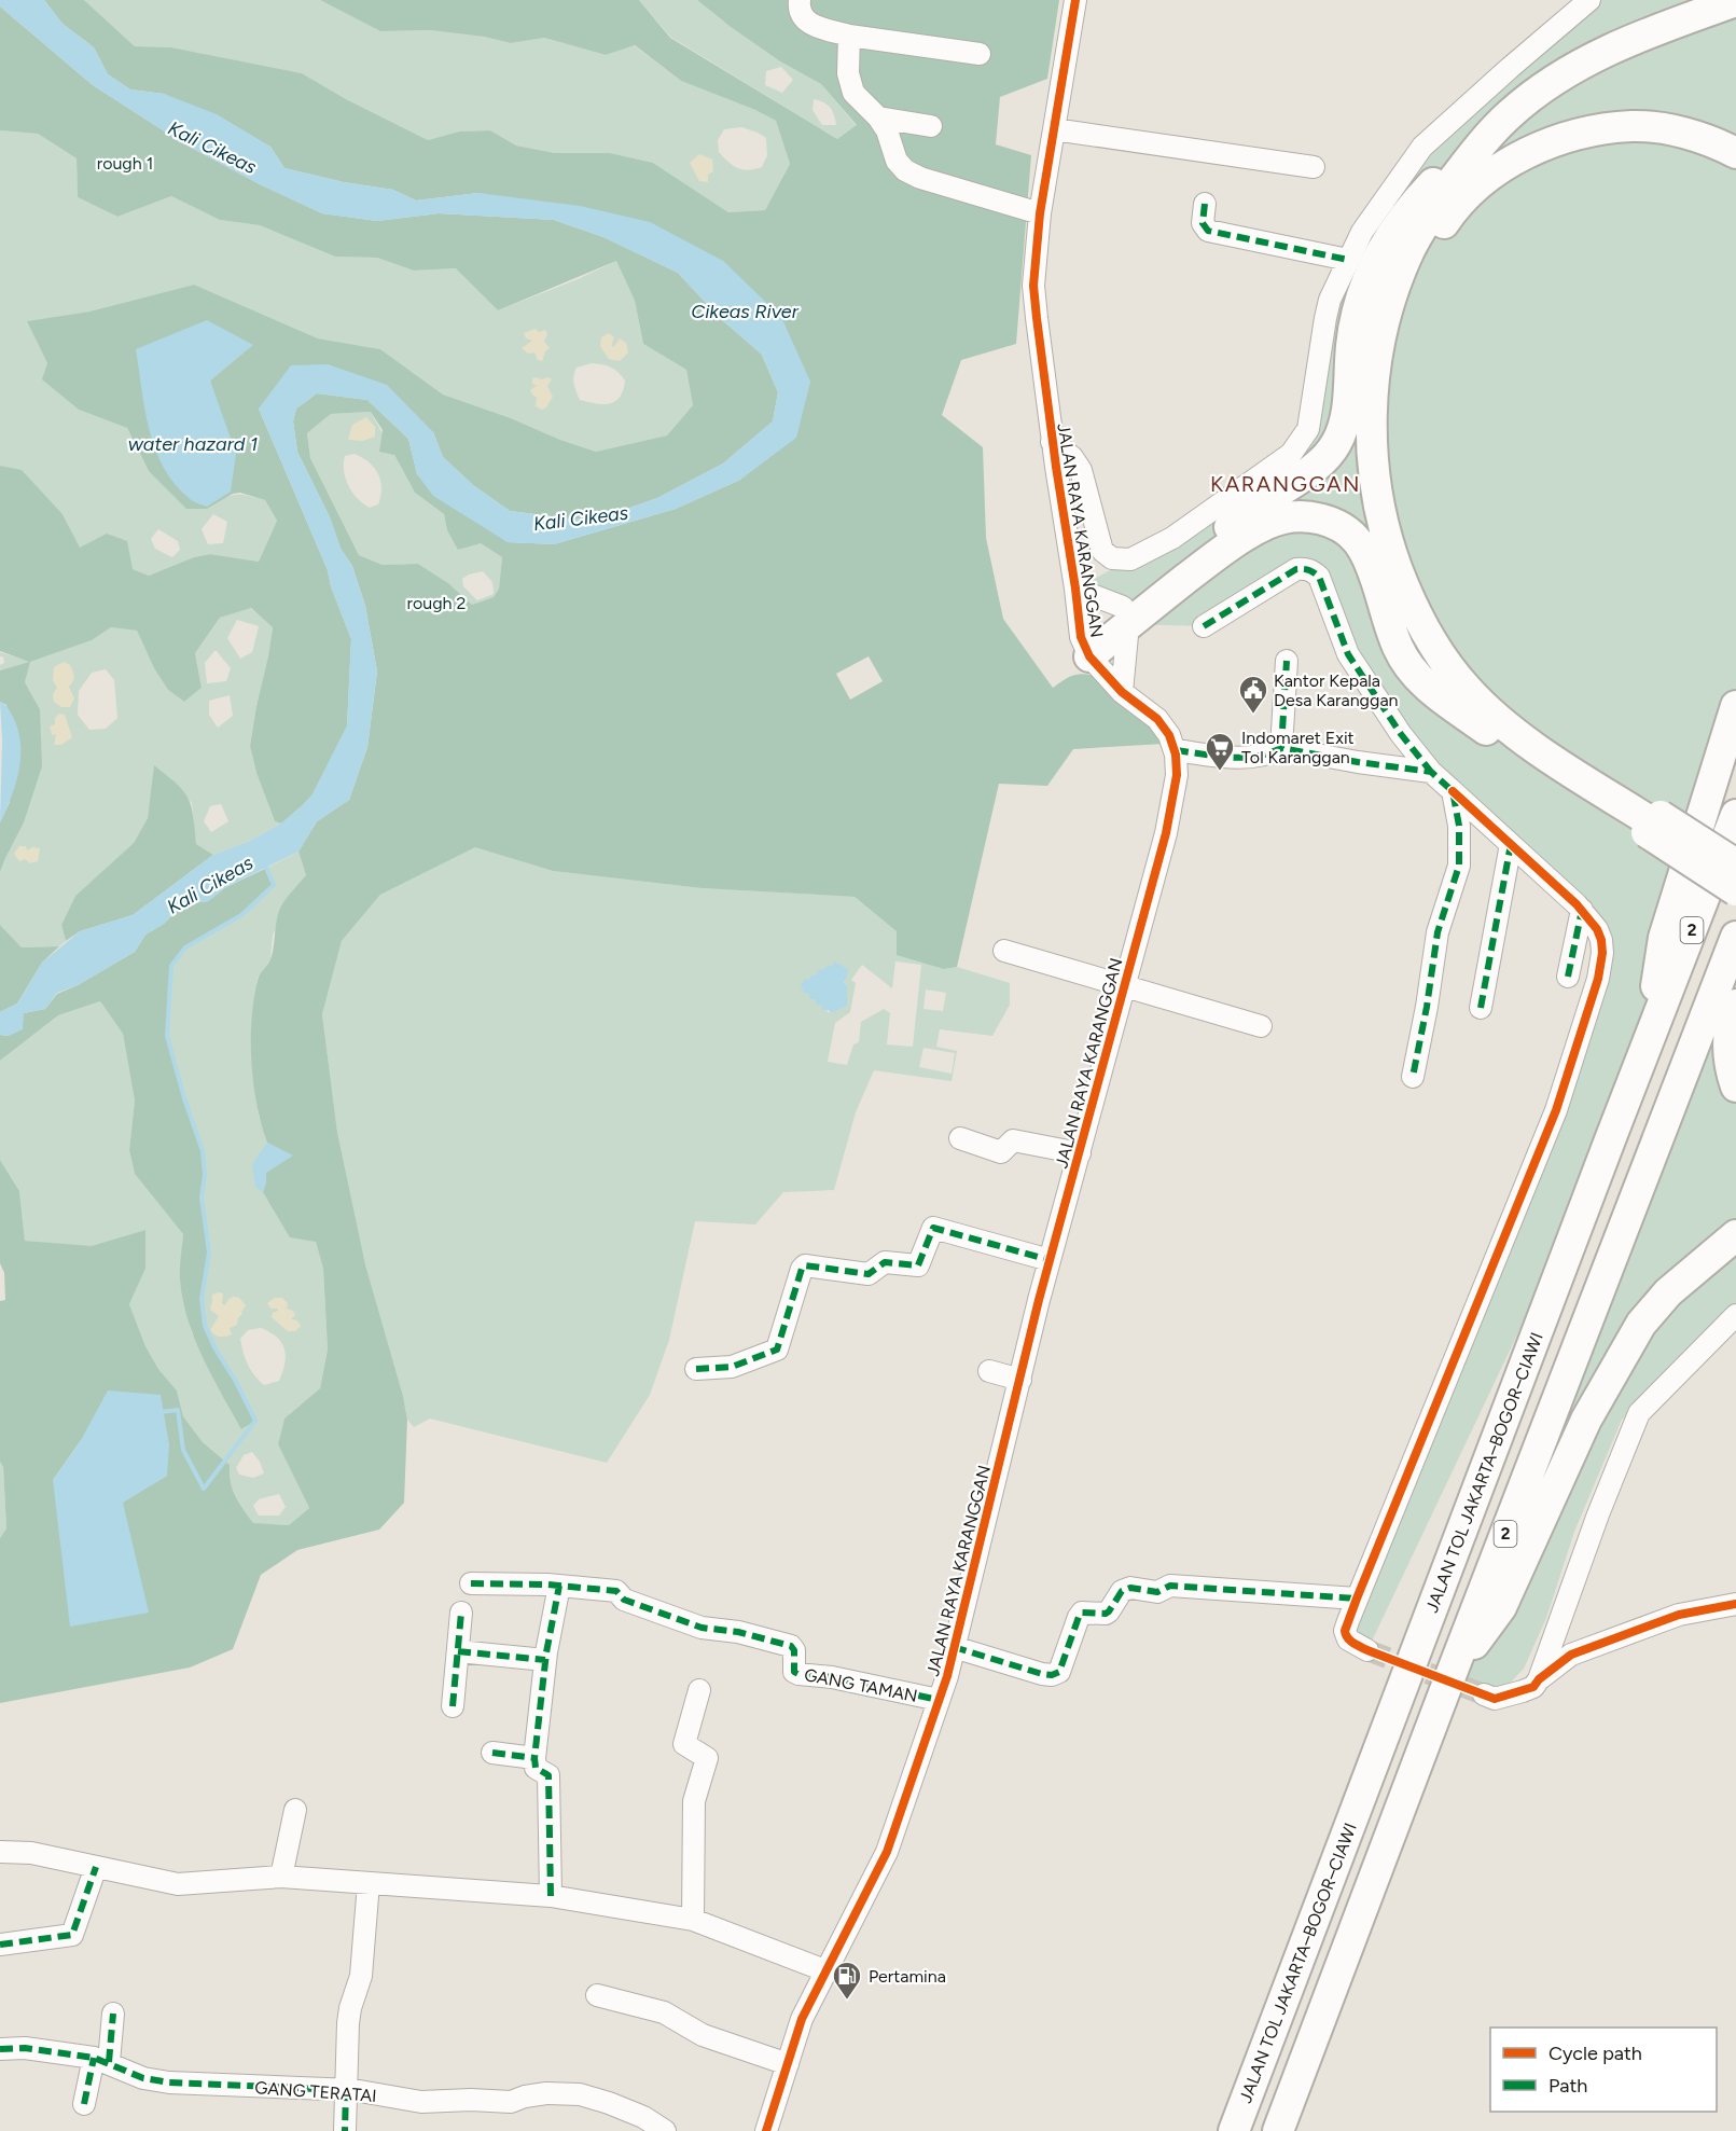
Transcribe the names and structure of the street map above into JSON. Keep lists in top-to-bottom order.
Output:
{
  "streets": {
    "highway": ["2", "JALAN TOL JAKARTA–BOGOR–CIAWI"],
    "street": ["JALAN RAYA KARANGGAN", "GANG TAMAN", "GANG TERATAI"]
  },
  "crossings": [
    ["JALAN RAYA KARANGGAN", "GANG TAMAN"]
  ],
  "districts": ["KARANGGAN"],
  "water": ["Kali Cikeas", "Cikeas River", "water hazard 1"],
  "parks": ["rough 1", "rough 2"],
  "places": {
    "public building": ["Kantor Kepala Desa Karanggan"],
    "supermarket": ["Indomaret Exit Tol Karanggan"],
    "fuel station": ["Pertamina"]
  },
  "legend": ["Cycle path", "Path"]
}
